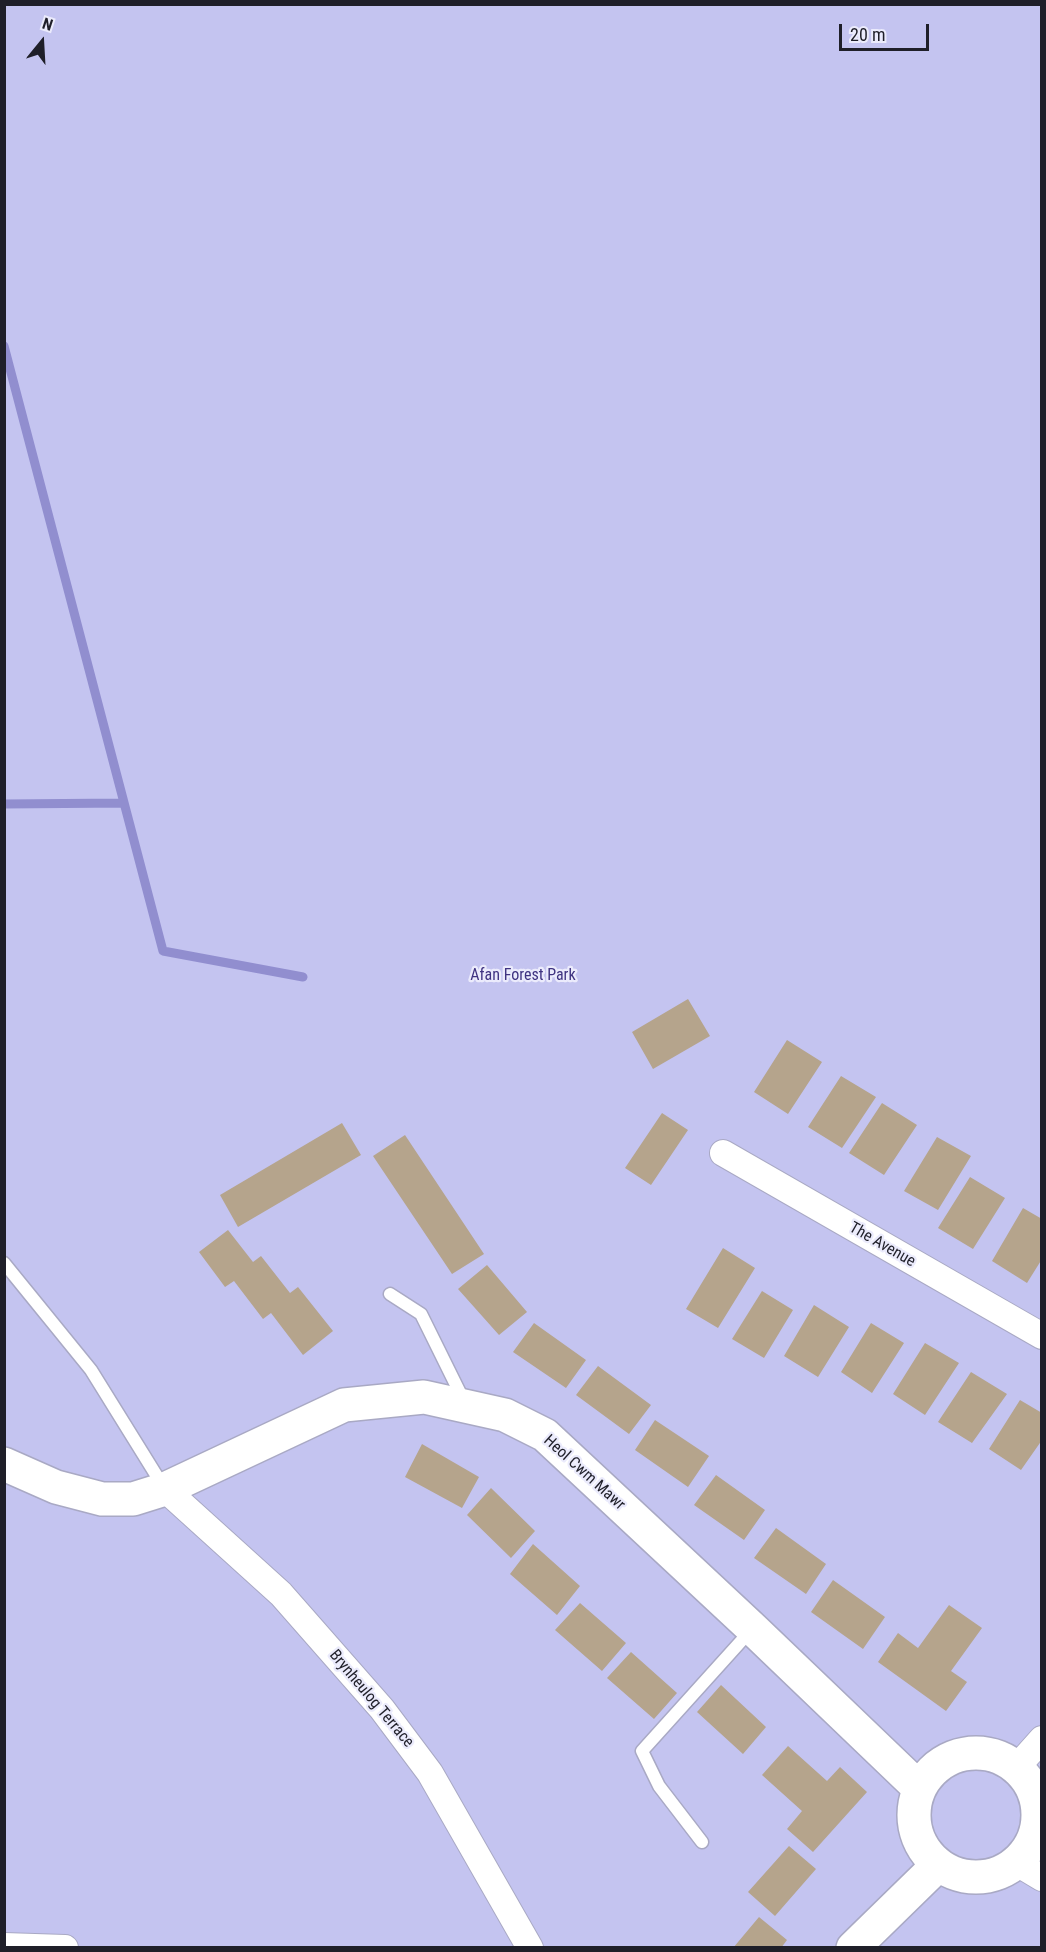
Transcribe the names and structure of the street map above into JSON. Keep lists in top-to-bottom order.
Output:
{
  "streets": {
    "street": ["The Avenue", "Heol Cwm Mawr", "Brynheulog Terrace"]
  },
  "crossings": [
    ["Heol Cwm Mawr", "Brynheulog Terrace"]
  ],
  "parks": ["Afan Forest Park"],
  "scale_bar": "20 m",
  "north": "top"
}
